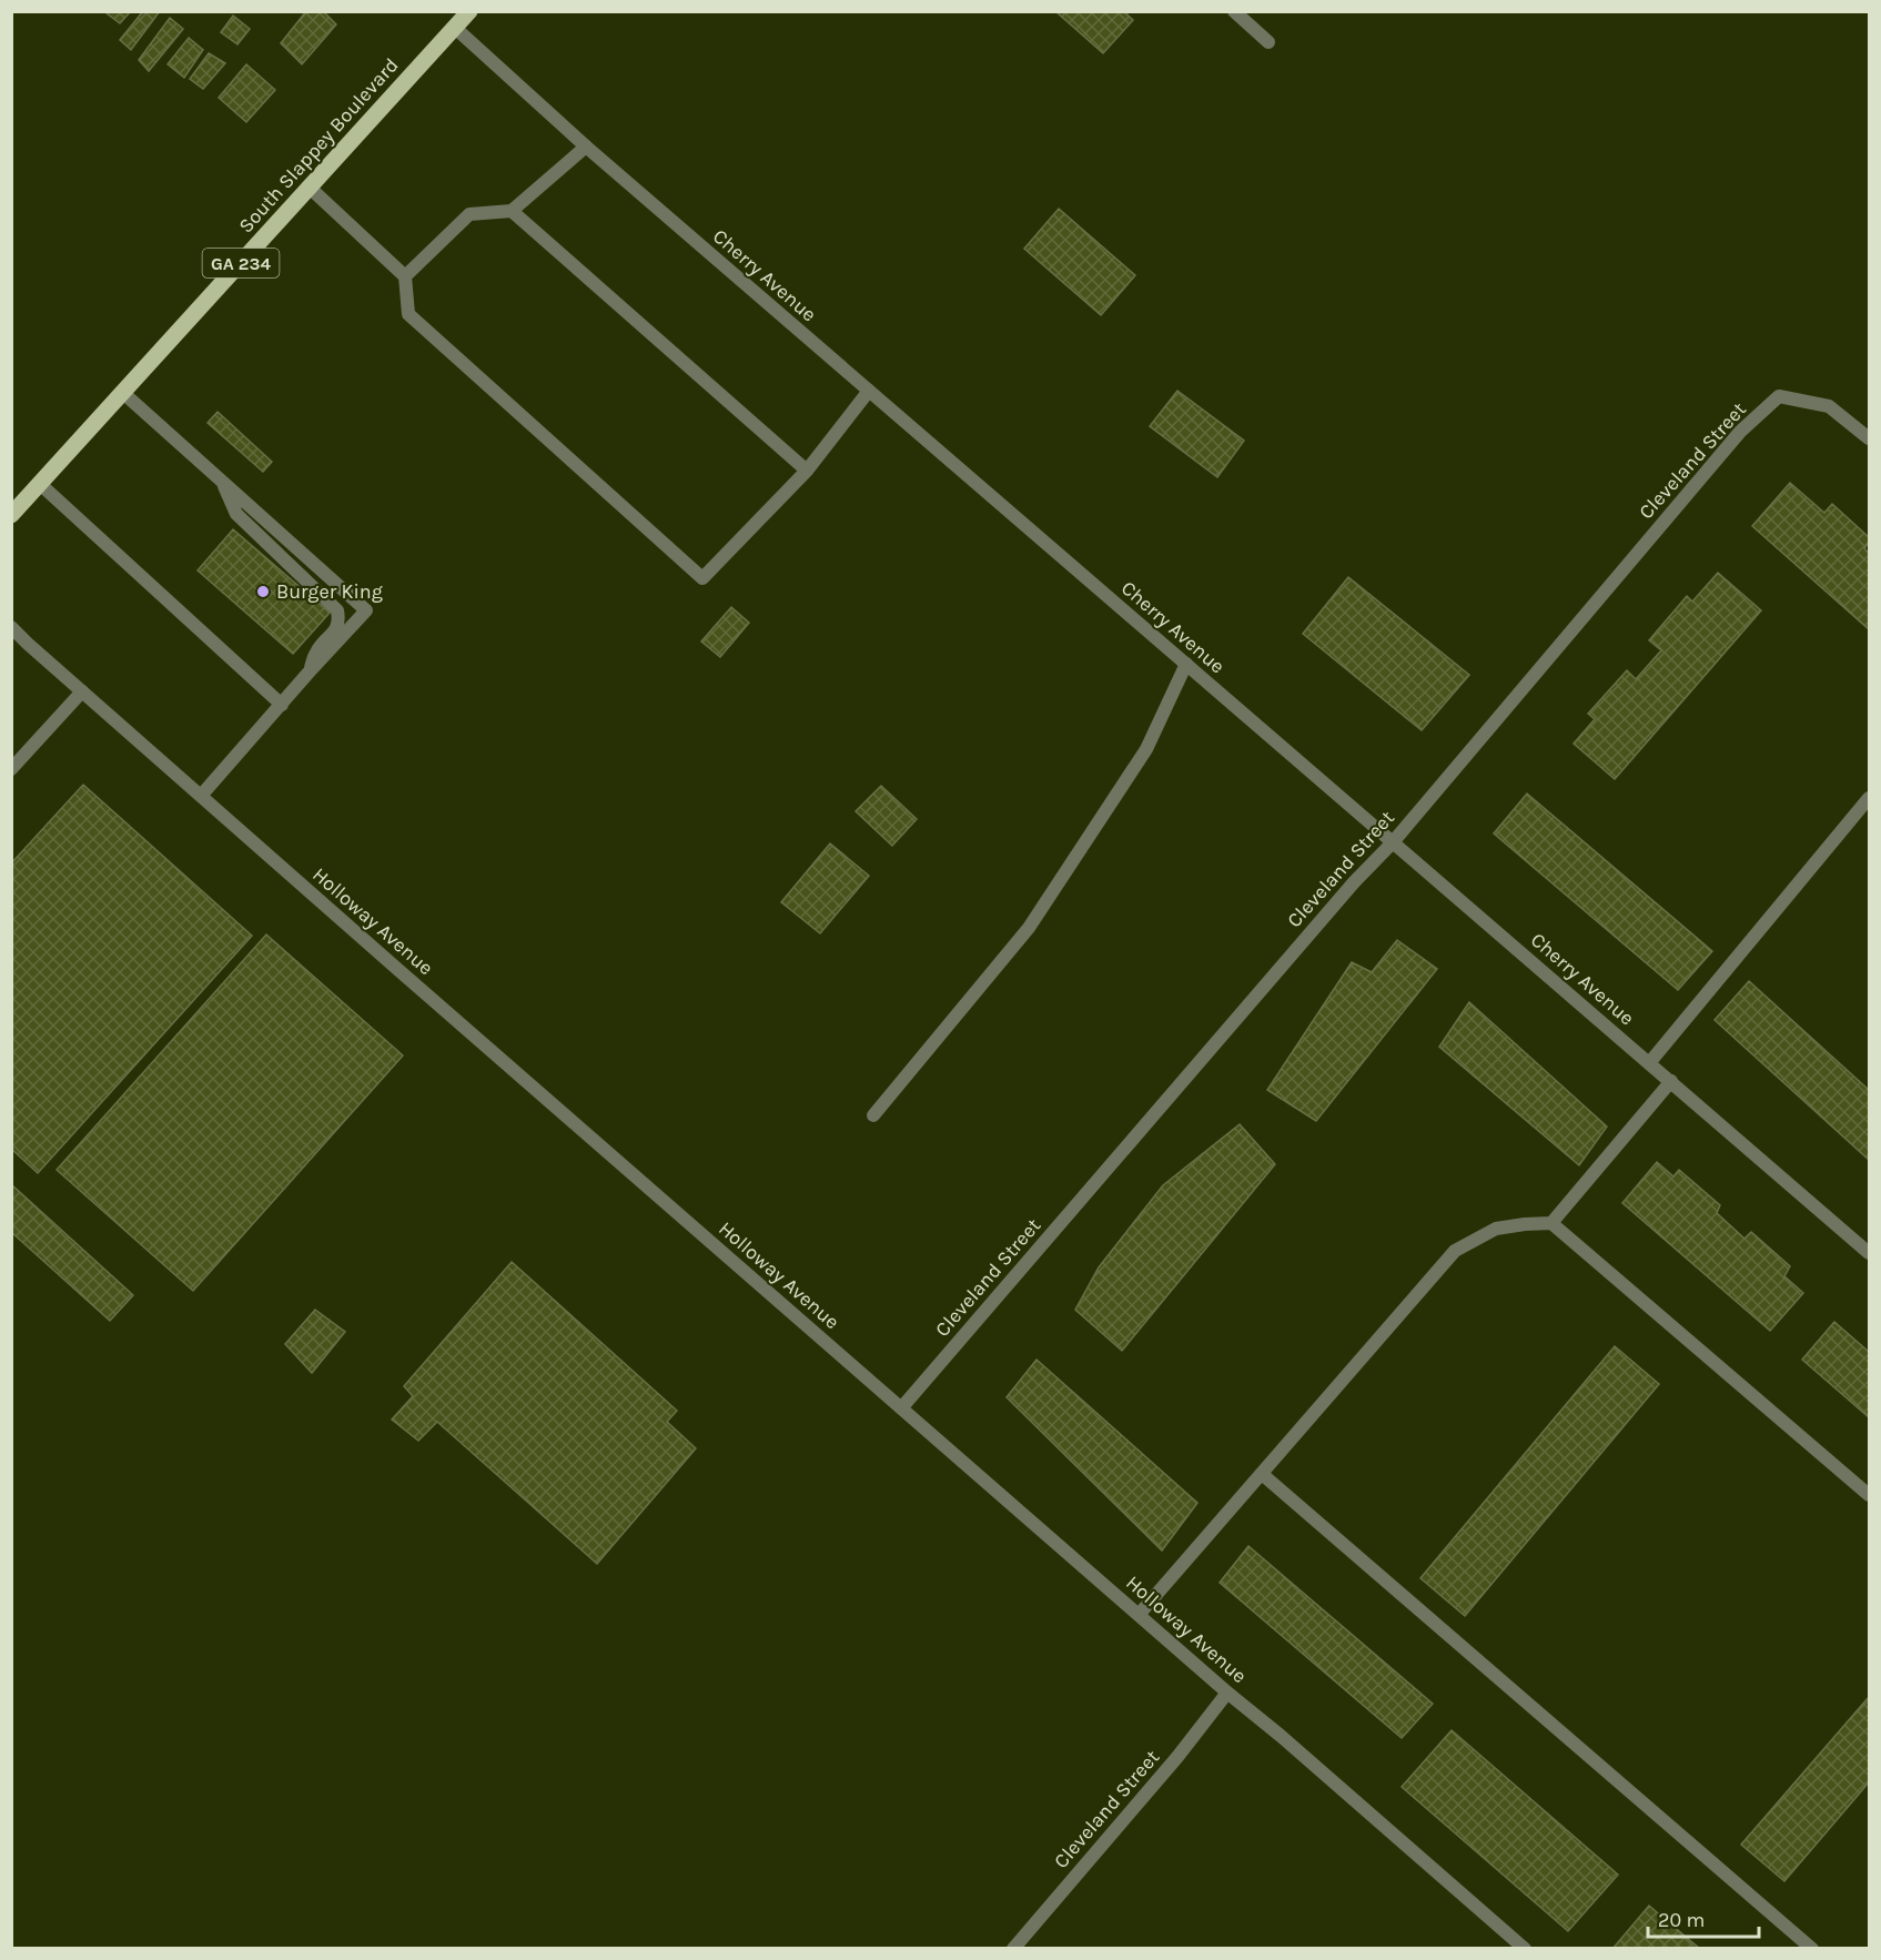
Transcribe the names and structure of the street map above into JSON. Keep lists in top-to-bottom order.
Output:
{
  "streets": {
    "main road": ["South Slappey Boulevard", "GA 234"],
    "street": ["Cherry Avenue", "Cleveland Street", "Holloway Avenue"]
  },
  "crossings": [
    ["South Slappey Boulevard", "Cherry Avenue"],
    ["Cherry Avenue", "Cleveland Street"],
    ["Cleveland Street", "Holloway Avenue"]
  ],
  "places": ["Burger King"],
  "scale_bar": "20 m"
}
